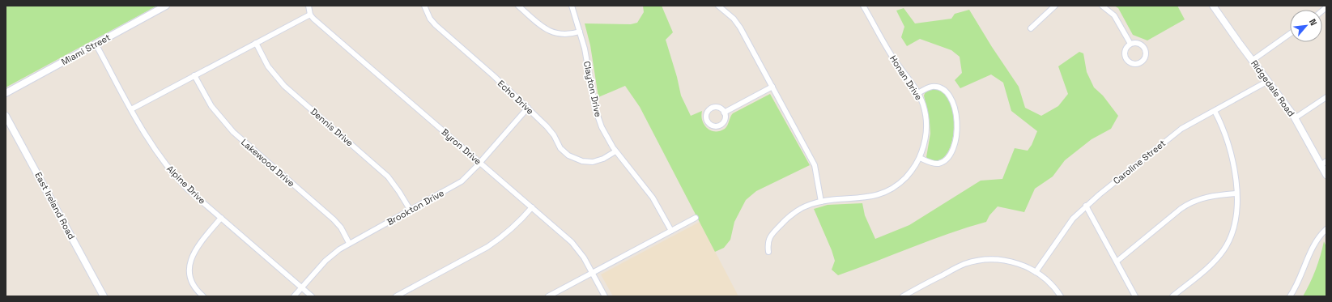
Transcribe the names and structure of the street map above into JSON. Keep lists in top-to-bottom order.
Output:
{
  "streets": {
    "street": [
      "Miami Street",
      "Honan Drive",
      "Ridgedale Road",
      "Clayton Drive",
      "Echo Drive",
      "Dennis Drive",
      "Byron Drive",
      "Caroline Street",
      "Lakewood Drive",
      "Alpine Drive",
      "East Ireland Road",
      "Brookton Drive"
    ]
  },
  "crossings": [
    ["Miami Street", "Alpine Drive"],
    ["Ridgedale Road", "Caroline Street"],
    ["Clayton Drive", "Echo Drive"],
    ["Echo Drive", "Brookton Drive"],
    ["Dennis Drive", "Brookton Drive"],
    ["Byron Drive", "Brookton Drive"],
    ["Lakewood Drive", "Brookton Drive"],
    ["Alpine Drive", "Brookton Drive"]
  ],
  "north": "top right"
}
